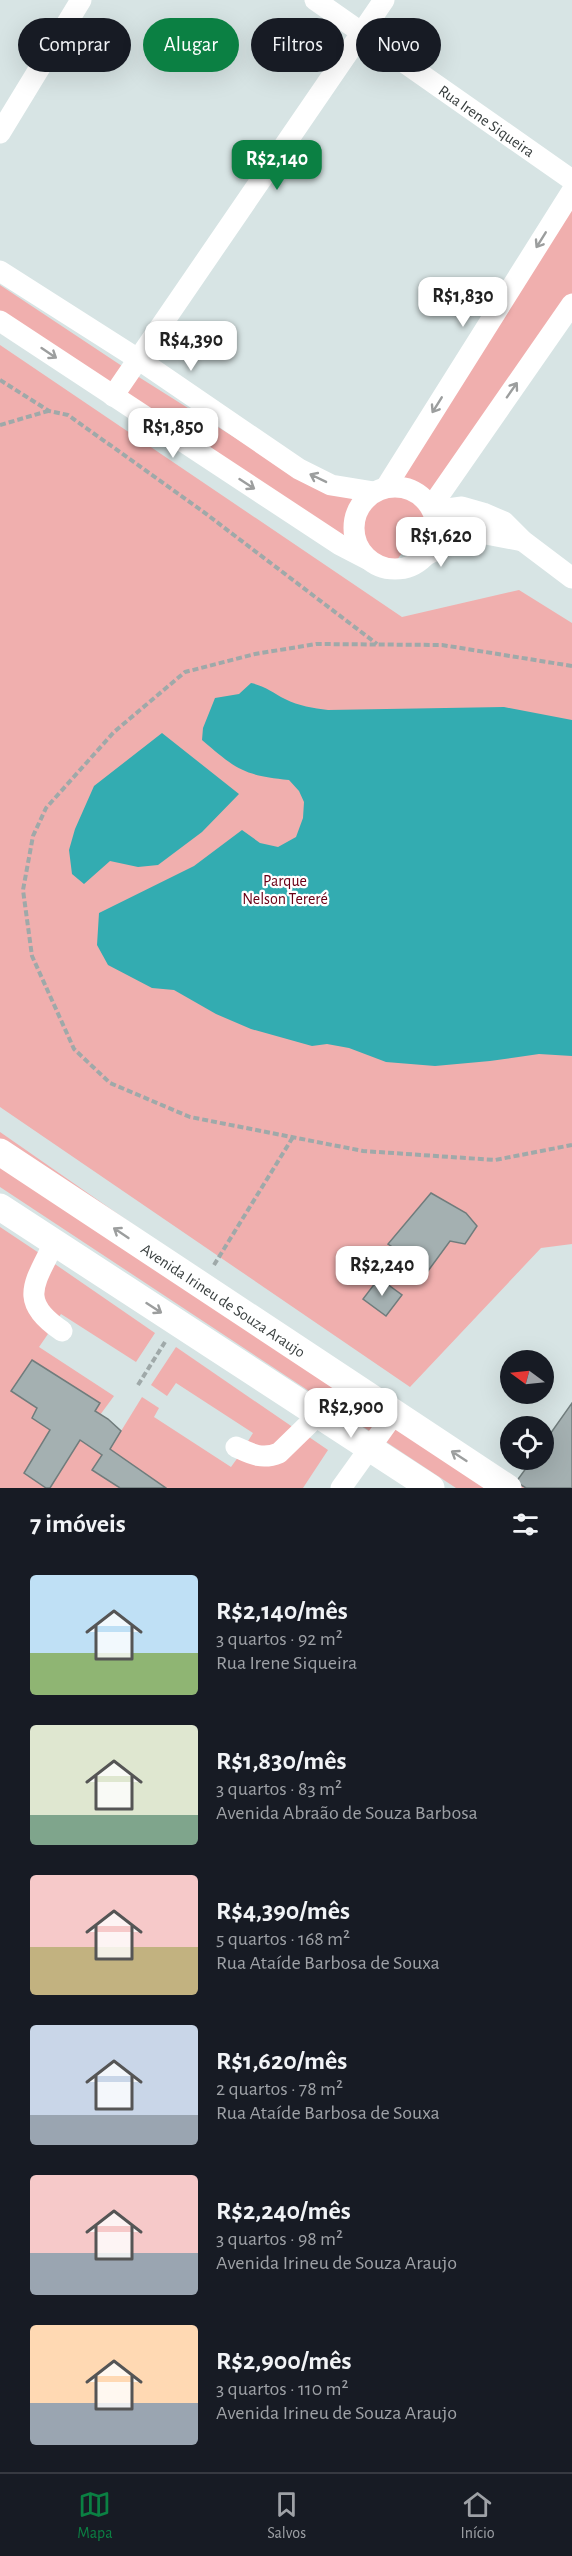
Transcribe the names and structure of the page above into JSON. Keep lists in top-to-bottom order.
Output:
{
  "streets": {
    "main road": ["Avenida Irineu de Souza Araujo"],
    "street": ["Rua Irene Siqueira"]
  },
  "parks": ["Parque Nelson Tereré"],
  "north": "left",
  "page": {
    "chip": [
      "Comprar",
      "Alugar",
      "Filtros",
      "Novo"
    ],
    "price": [
      "R$2,140",
      "R$1,830",
      "R$4,390",
      "R$1,850",
      "R$1,620",
      "R$2,240",
      "R$2,900"
    ],
    "heading": "7 imóveis",
    "list": [
      {
        "name": "R$2,140/mês",
        "note": "3 quartos · 92 m² · Rua Irene Siqueira"
      },
      {
        "name": "R$1,830/mês",
        "note": "3 quartos · 83 m² · Avenida Abraão de Souza Barbosa"
      },
      {
        "name": "R$4,390/mês",
        "note": "5 quartos · 168 m² · Rua Ataíde Barbosa de Souxa"
      },
      {
        "name": "R$1,620/mês",
        "note": "2 quartos · 78 m² · Rua Ataíde Barbosa de Souxa"
      },
      {
        "name": "R$2,240/mês",
        "note": "3 quartos · 98 m² · Avenida Irineu de Souza Araujo"
      },
      {
        "name": "R$2,900/mês",
        "note": "3 quartos · 110 m² · Avenida Irineu de Souza Araujo"
      }
    ],
    "tabs": ["Mapa", "Salvos", "Início"]
  }
}
